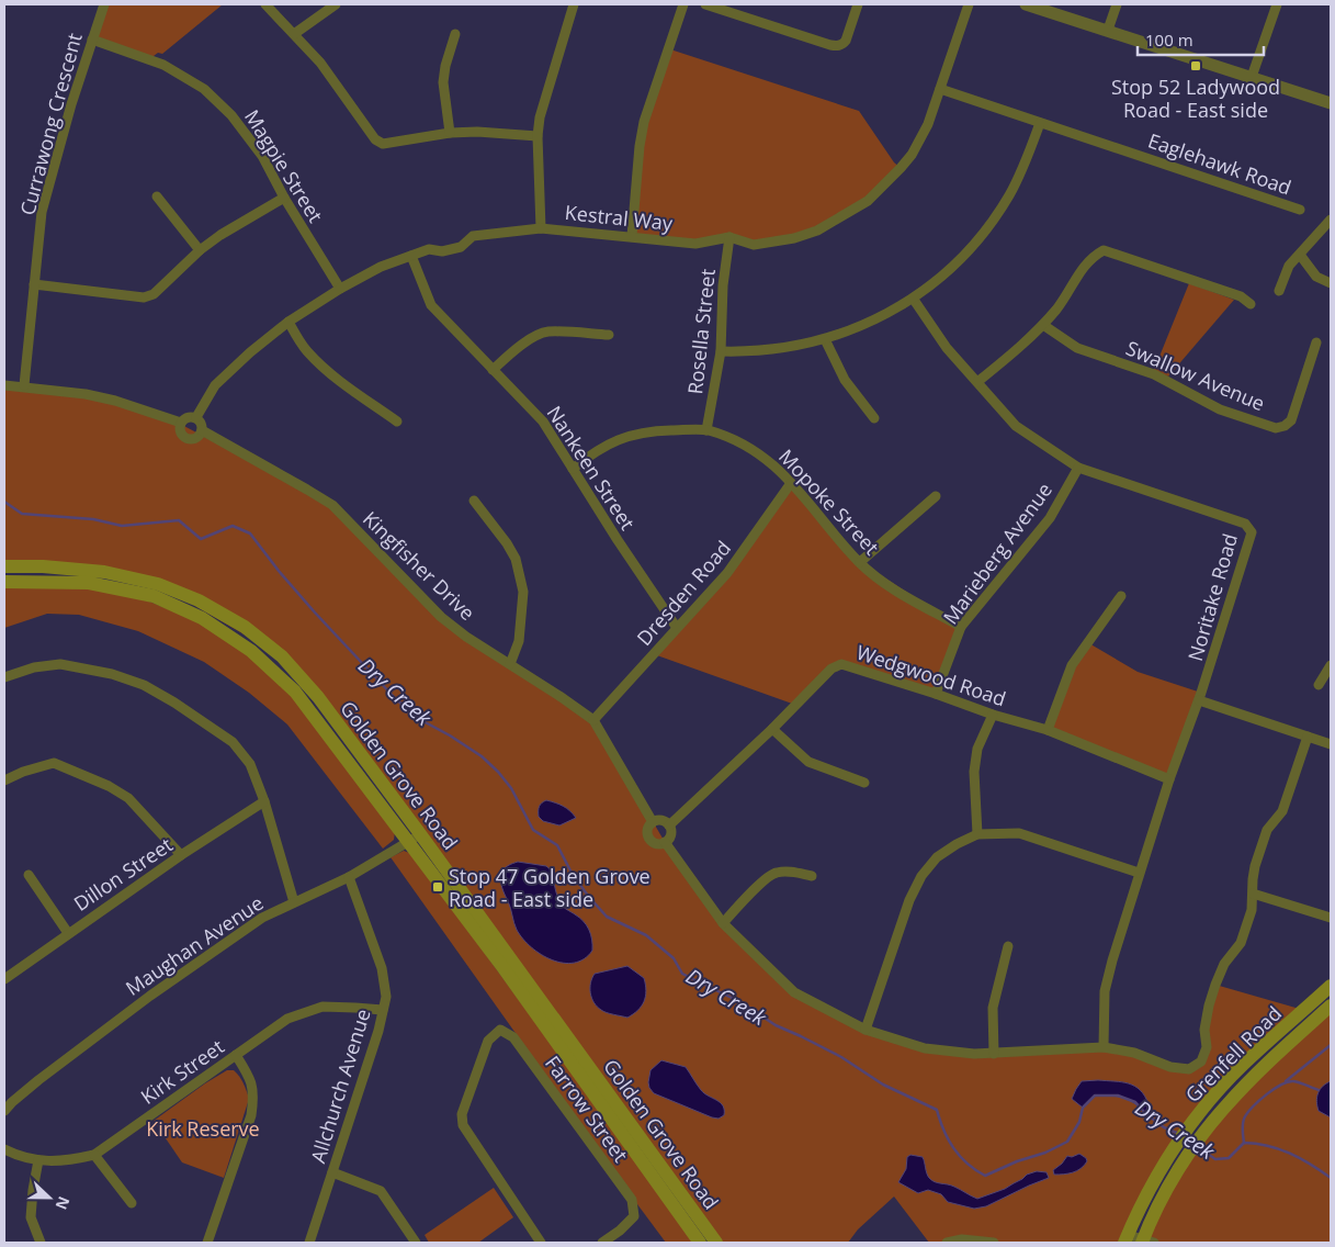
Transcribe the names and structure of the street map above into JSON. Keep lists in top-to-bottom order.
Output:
{
  "streets": {
    "main road": ["Golden Grove Road", "Grenfell Road"],
    "street": [
      "Currawong Crescent",
      "Eaglehawk Road",
      "Magpie Street",
      "Kestral Way",
      "Rosella Street",
      "Swallow Avenue",
      "Nankeen Street",
      "Mopoke Street",
      "Marieberg Avenue",
      "Kingfisher Drive",
      "Dresden Road",
      "Noritake Road",
      "Wedgwood Road",
      "Dillon Street",
      "Maughan Avenue",
      "Kirk Street",
      "Allchurch Avenue",
      "Farrow Street"
    ]
  },
  "crossings": [
    ["Currawong Crescent", "Magpie Street"],
    ["Eaglehawk Road", "Kestral Way"],
    ["Magpie Street", "Kestral Way"],
    ["Kestral Way", "Rosella Street"],
    ["Kestral Way", "Nankeen Street"],
    ["Kestral Way", "Kingfisher Drive"],
    ["Rosella Street", "Mopoke Street"],
    ["Nankeen Street", "Mopoke Street"],
    ["Nankeen Street", "Dresden Road"],
    ["Mopoke Street", "Marieberg Avenue"],
    ["Mopoke Street", "Dresden Road"],
    ["Marieberg Avenue", "Noritake Road"],
    ["Marieberg Avenue", "Wedgwood Road"],
    ["Kingfisher Drive", "Dresden Road"],
    ["Kingfisher Drive", "Wedgwood Road"],
    ["Noritake Road", "Wedgwood Road"],
    ["Golden Grove Road", "Maughan Avenue"],
    ["Maughan Avenue", "Allchurch Avenue"],
    ["Kirk Street", "Allchurch Avenue"]
  ],
  "water": ["Dry Creek"],
  "parks": ["Kirk Reserve"],
  "places": {
    "transit": ["Stop 52 Ladywood Road - East side", "Stop 47 Golden Grove Road - East side"]
  },
  "scale_bar": "100 m",
  "north": "right"
}
